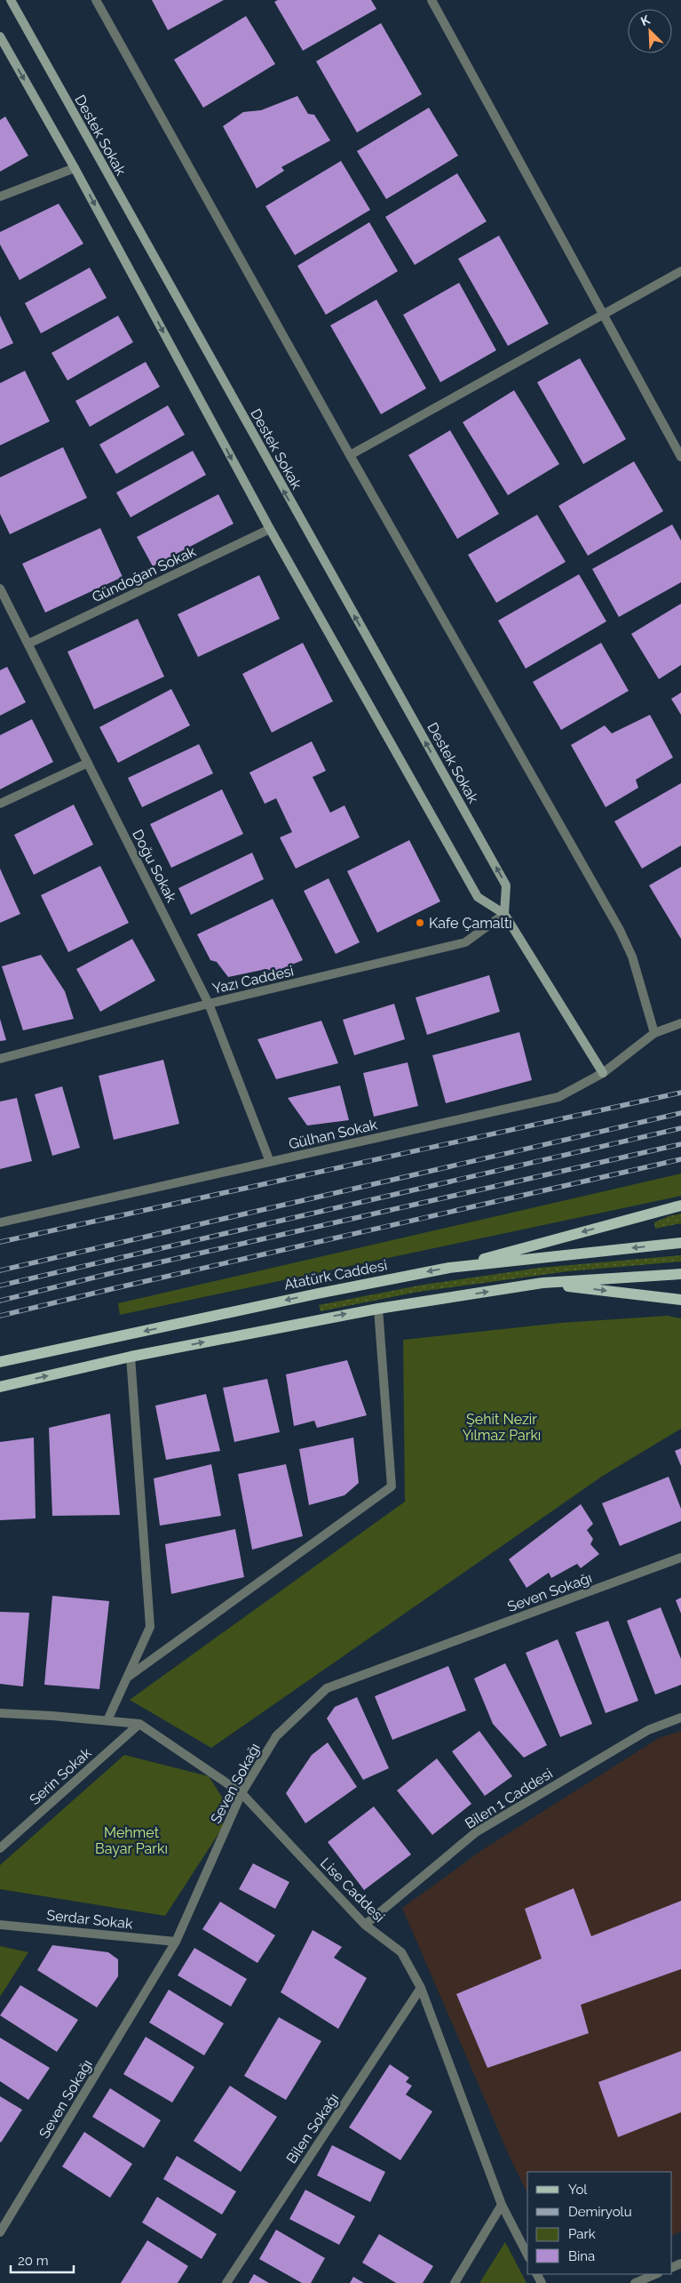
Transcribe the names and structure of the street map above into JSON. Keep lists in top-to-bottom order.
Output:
{
  "streets": {
    "main road": ["Atatürk Caddesi"],
    "street": [
      "Destek Sokak",
      "Gündoğan Sokak",
      "Doğu Sokak",
      "Yazı Caddesi",
      "Gülhan Sokak",
      "Seven Sokağı",
      "Serin Sokak",
      "Bilen 1 Caddesi",
      "Lise Caddesi",
      "Serdar Sokak",
      "Bilen Sokağı"
    ]
  },
  "crossings": [
    ["Destek Sokak", "Yazı Caddesi"],
    ["Gündoğan Sokak", "Doğu Sokak"],
    ["Doğu Sokak", "Yazı Caddesi"],
    ["Doğu Sokak", "Gülhan Sokak"],
    ["Seven Sokağı", "Lise Caddesi"],
    ["Seven Sokağı", "Serdar Sokak"],
    ["Serin Sokak", "Lise Caddesi"],
    ["Bilen 1 Caddesi", "Lise Caddesi"],
    ["Lise Caddesi", "Bilen Sokağı"]
  ],
  "parks": ["Şehit Nezir Yılmaz Parkı", "Mehmet Bayar Parkı"],
  "places": ["Kafe Çamaltı"],
  "legend": [
    "Yol",
    "Demiryolu",
    "Park",
    "Bina"
  ],
  "scale_bar": "20 m",
  "north": "top left"
}
